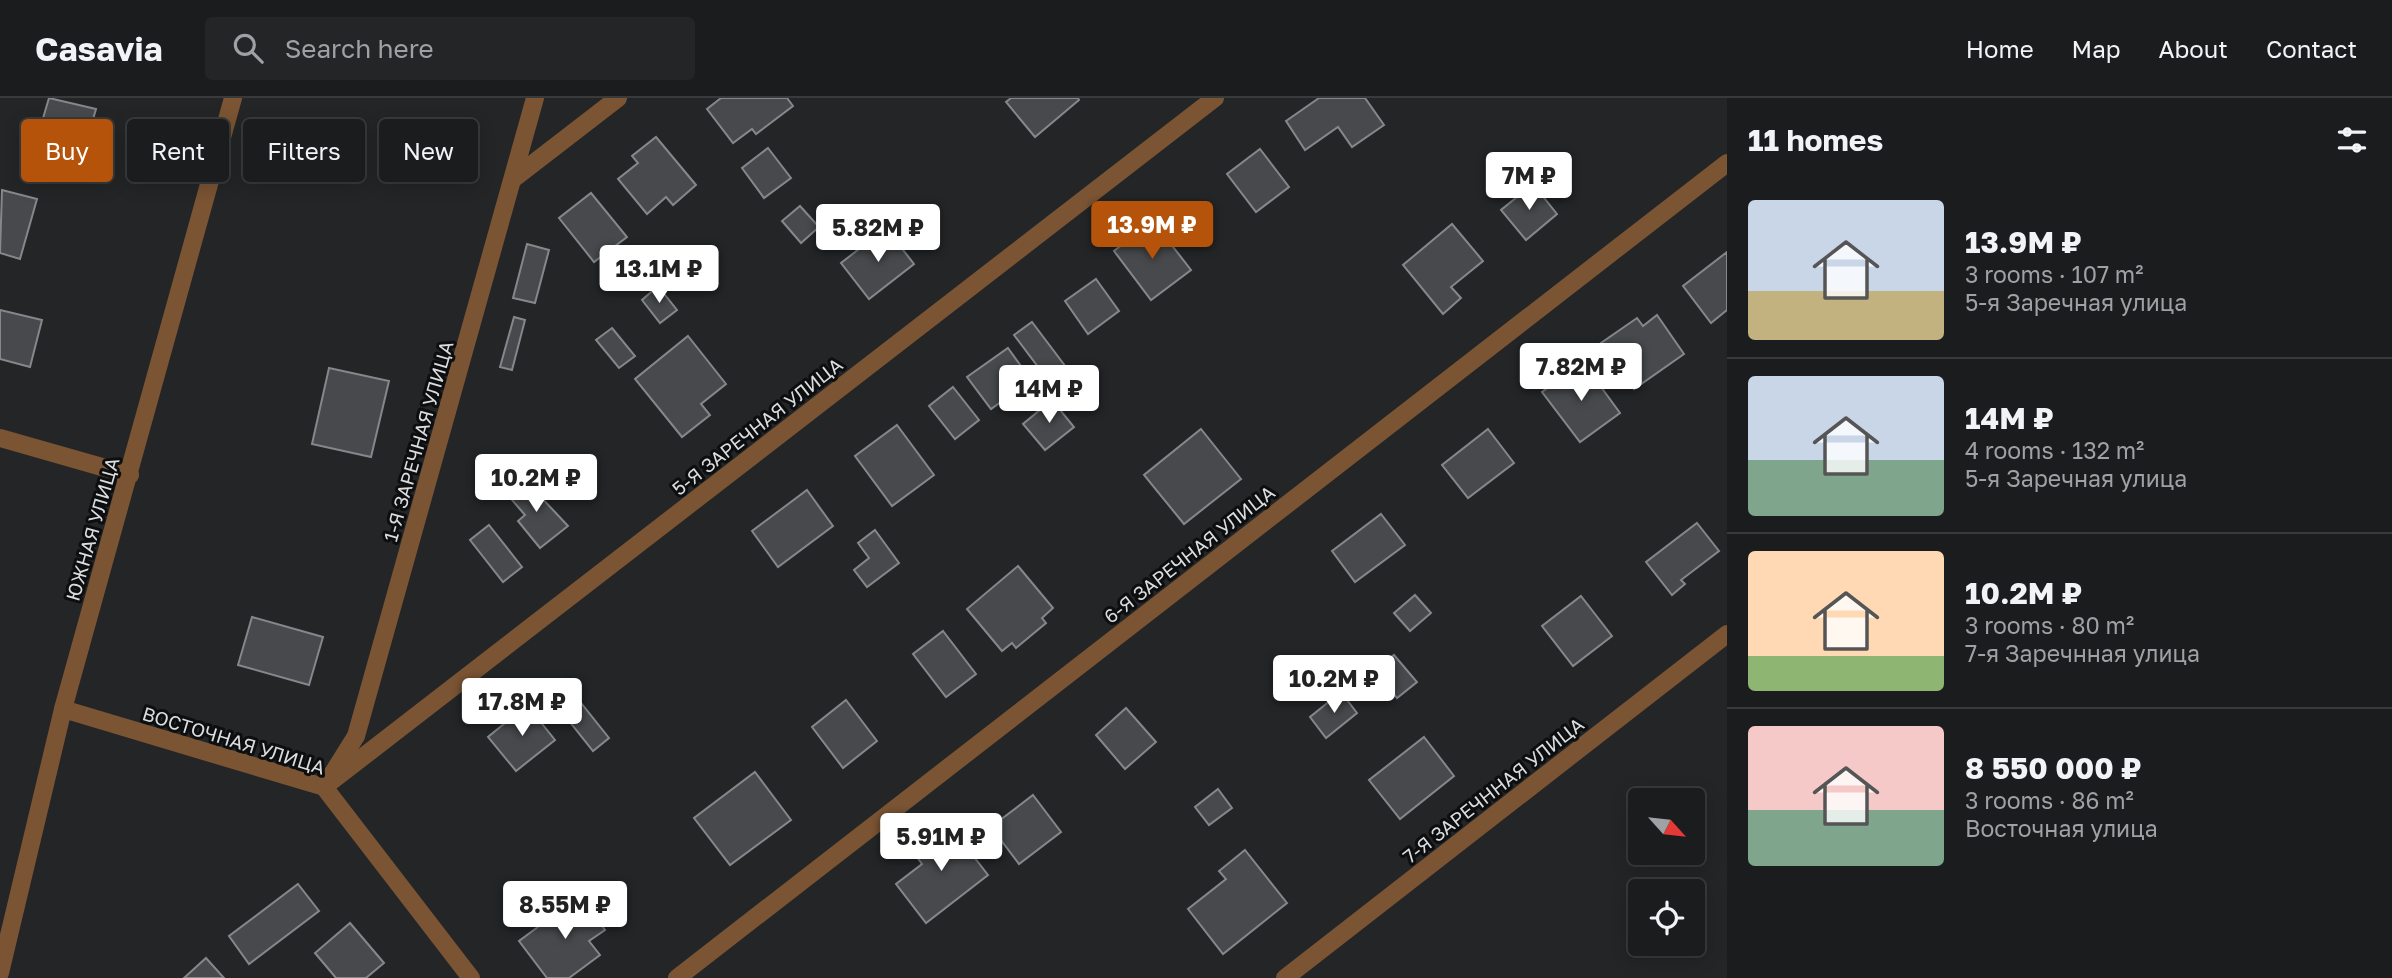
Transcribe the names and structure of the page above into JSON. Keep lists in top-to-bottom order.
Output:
{
  "streets": {
    "street": [
      "5-Я ЗАРЕЧНАЯ УЛИЦА",
      "1-Я ЗАРЕЧНАЯ УЛИЦА",
      "ЮЖНАЯ УЛИЦА",
      "6-Я ЗАРЕЧНАЯ УЛИЦА",
      "ВОСТОЧНАЯ УЛИЦА",
      "7-Я ЗАРЕЧННАЯ УЛИЦА"
    ]
  },
  "crossings": [
    ["5-Я ЗАРЕЧНАЯ УЛИЦА", "1-Я ЗАРЕЧНАЯ УЛИЦА"],
    ["5-Я ЗАРЕЧНАЯ УЛИЦА", "ВОСТОЧНАЯ УЛИЦА"],
    ["1-Я ЗАРЕЧНАЯ УЛИЦА", "ВОСТОЧНАЯ УЛИЦА"],
    ["ЮЖНАЯ УЛИЦА", "ВОСТОЧНАЯ УЛИЦА"]
  ],
  "north": "bottom right",
  "page": {
    "header": "Casavia",
    "search": "Search here",
    "nav": [
      "Home",
      "Map",
      "About",
      "Contact"
    ],
    "heading": "11 homes",
    "chip": [
      "Buy",
      "Rent",
      "Filters",
      "New"
    ],
    "price": [
      "7M ₽",
      "13.9M ₽",
      "5.82M ₽",
      "13.1M ₽",
      "7.82M ₽",
      "14M ₽",
      "10.2M ₽",
      "10.2M ₽",
      "17.8M ₽",
      "5.91M ₽",
      "8.55M ₽"
    ],
    "list": [
      {
        "name": "13.9M ₽",
        "note": "3 rooms · 107 m² · 5-я Заречная улица"
      },
      {
        "name": "14M ₽",
        "note": "4 rooms · 132 m² · 5-я Заречная улица"
      },
      {
        "name": "10.2M ₽",
        "note": "3 rooms · 80 m² · 7-я Заречнная улица"
      },
      {
        "name": "8 550 000 ₽",
        "note": "3 rooms · 86 m² · Восточная улица"
      }
    ]
  }
}
